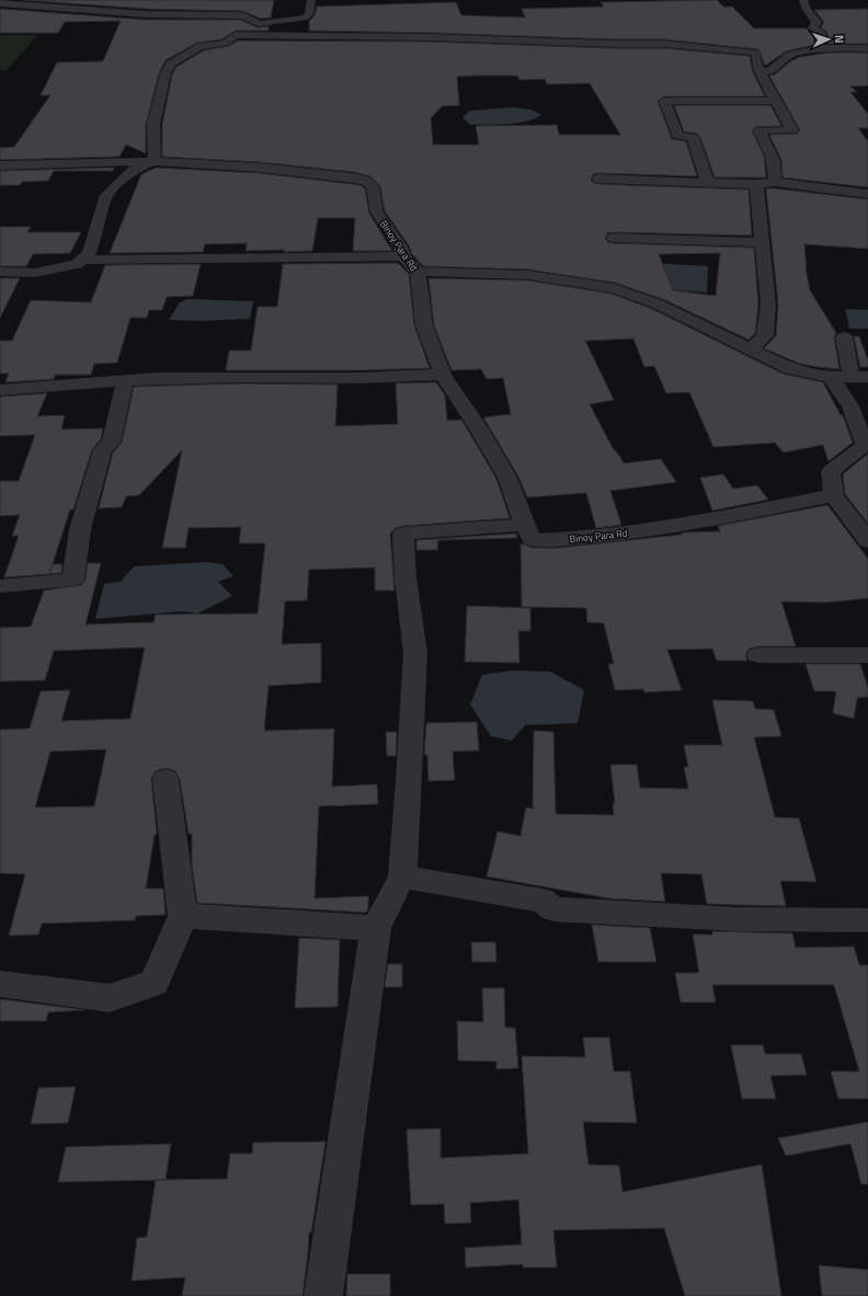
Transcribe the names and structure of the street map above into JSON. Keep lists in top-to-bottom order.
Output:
{
  "streets": {
    "street": ["Binoy Para Rd"]
  },
  "north": "right"
}
